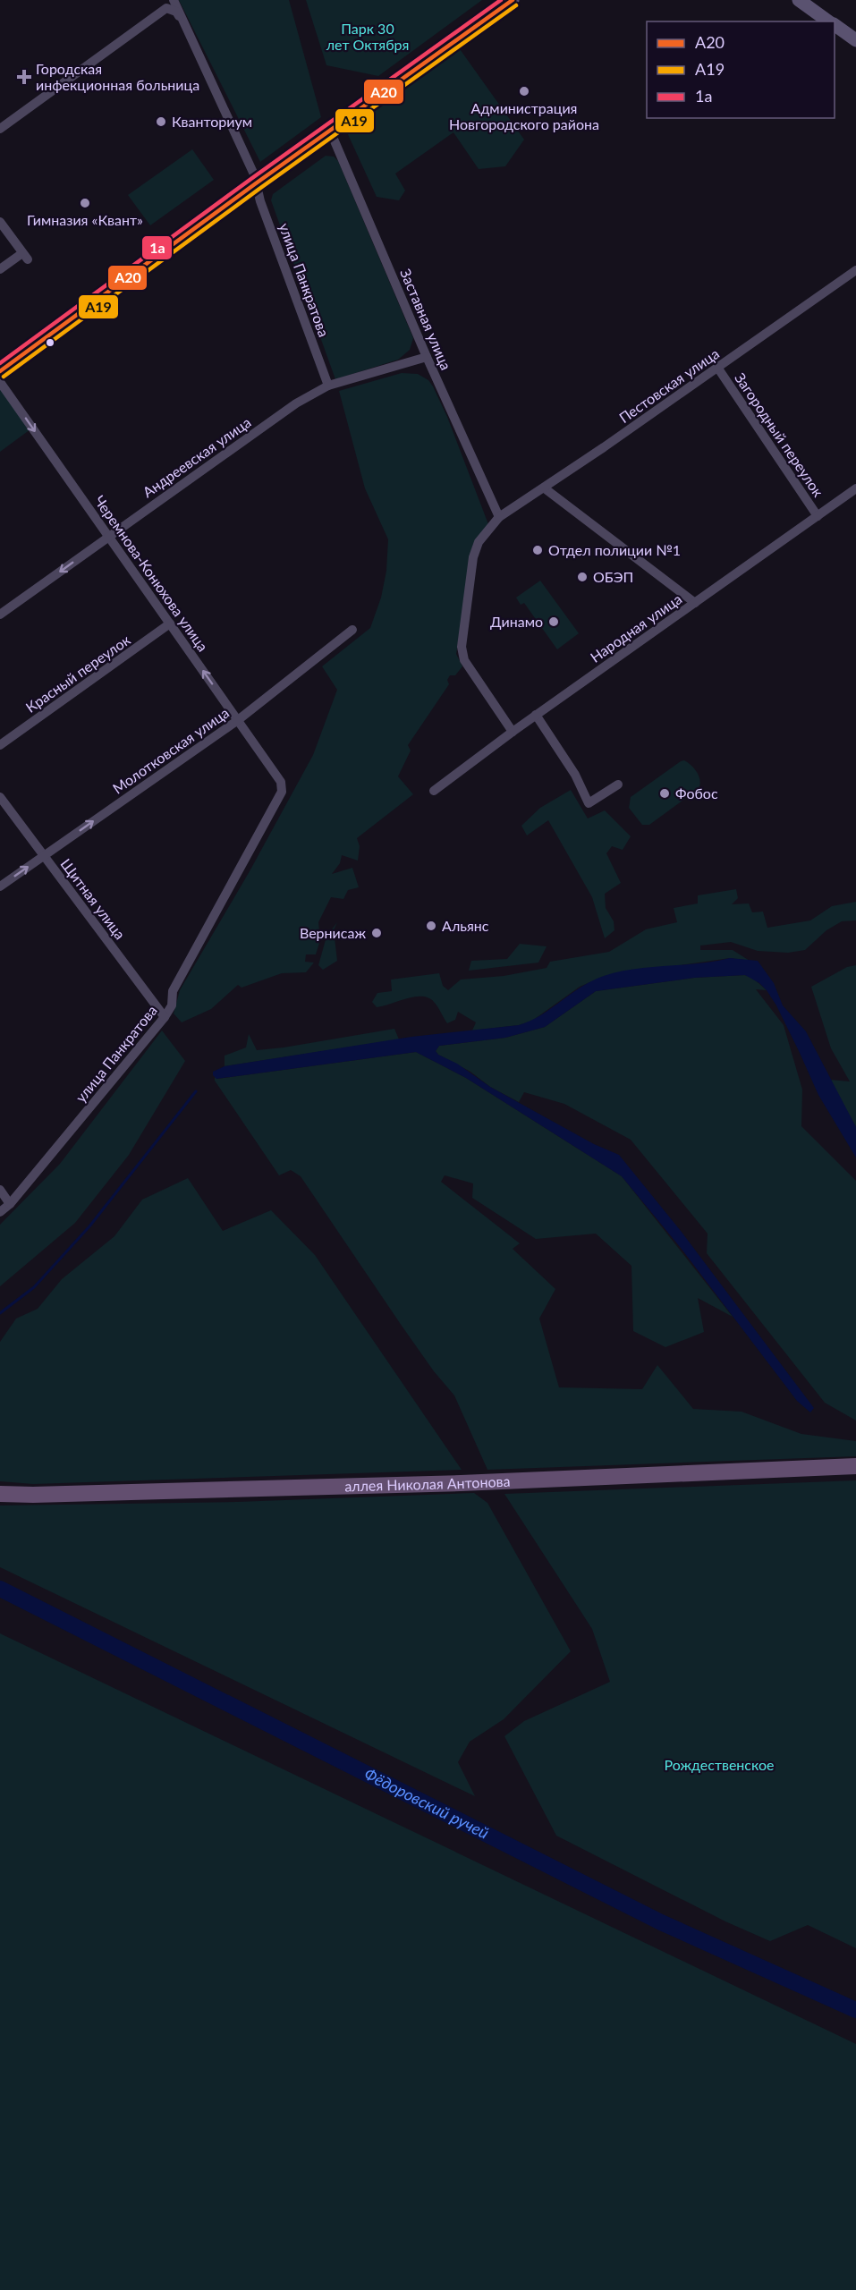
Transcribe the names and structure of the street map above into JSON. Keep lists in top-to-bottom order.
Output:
{
  "streets": {
    "main road": ["аллея Николая Антонова"],
    "street": [
      "улица Панкратова",
      "Заставная улица",
      "Пестовская улица",
      "Загородный переулок",
      "Андреевская улица",
      "Черемнова-Конюхова улица",
      "Народная улица",
      "Красный переулок",
      "Молотковская улица",
      "Щитная улица"
    ]
  },
  "crossings": [
    ["улица Панкратова", "Андреевская улица"],
    ["улица Панкратова", "Черемнова-Конюхова улица"],
    ["улица Панкратова", "Щитная улица"],
    ["Заставная улица", "Пестовская улица"],
    ["Заставная улица", "Андреевская улица"],
    ["Пестовская улица", "Загородный переулок"],
    ["Пестовская улица", "Народная улица"],
    ["Загородный переулок", "Народная улица"],
    ["Андреевская улица", "Черемнова-Конюхова улица"],
    ["Черемнова-Конюхова улица", "Красный переулок"],
    ["Черемнова-Конюхова улица", "Молотковская улица"],
    ["Молотковская улица", "Щитная улица"]
  ],
  "one_way": ["Молотковская улица"],
  "water": ["Фёдоровский ручей"],
  "parks": ["Парк 30 лет Октября", "Рождественское"],
  "places": {
    "health": ["Городская инфекционная больница"],
    "other": [
      "Администрация Новгородского района",
      "Кванториум",
      "Гимназия «Квант»",
      "Отдел полиции №1",
      "ОБЭП",
      "Динамо",
      "Фобос",
      "Альянс",
      "Вернисаж"
    ]
  },
  "lines": ["transit line А20", "transit line 1a", "transit line A19"],
  "legend": ["А20", "A19", "1a"]
}
